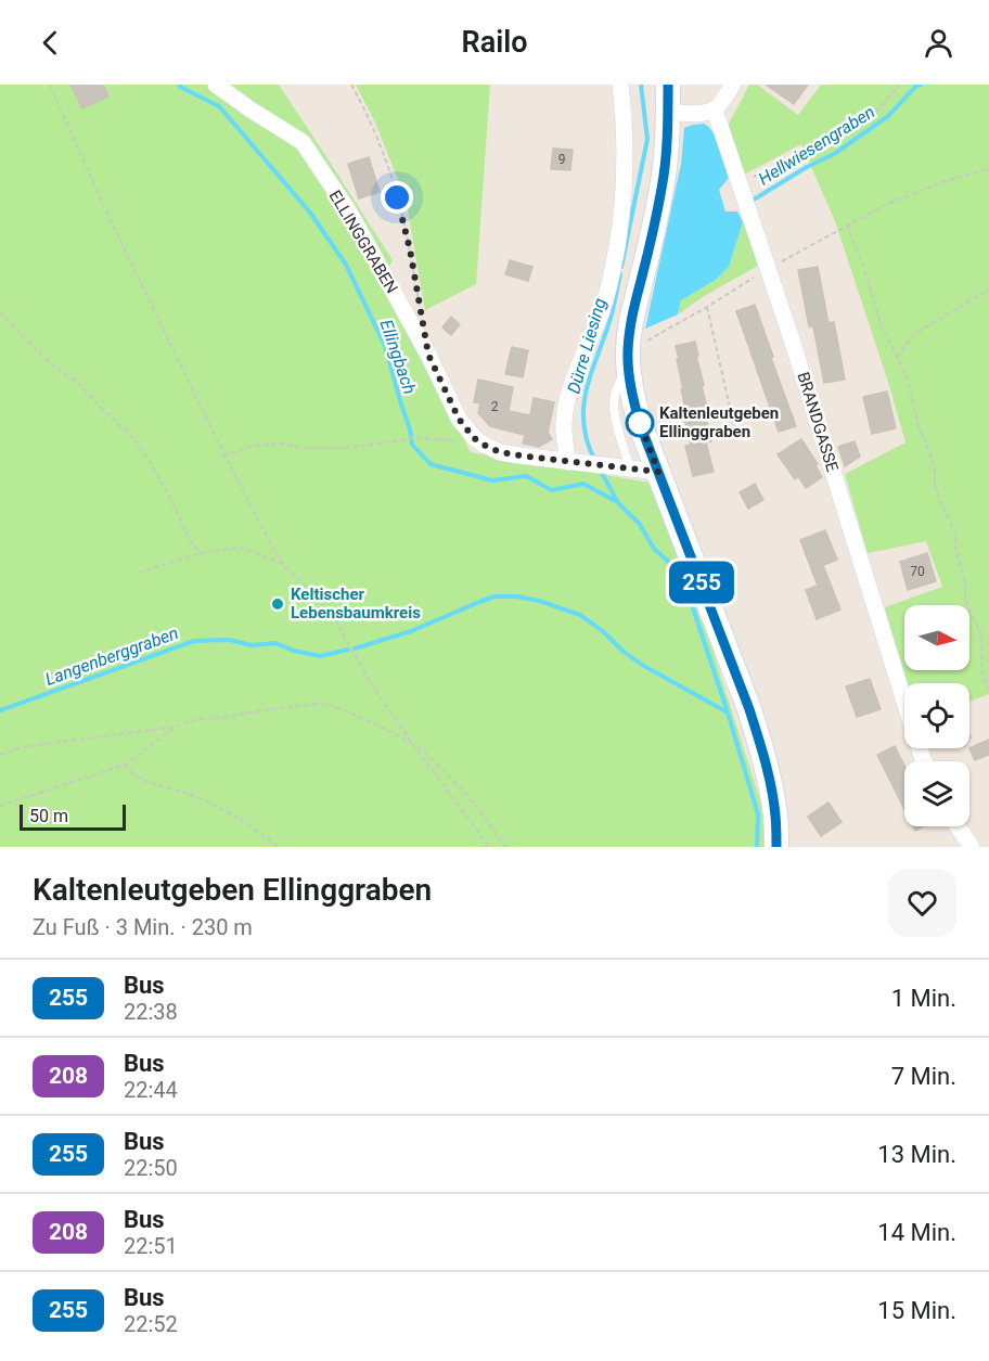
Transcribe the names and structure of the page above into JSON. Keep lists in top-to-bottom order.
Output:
{
  "streets": {
    "street": ["ELLINGGRABEN", "BRANDGASSE"]
  },
  "water": [
    "Hellwiesengraben",
    "Dürre Liesing",
    "Ellingbach",
    "Langenberggraben"
  ],
  "places": ["Kaltenleutgeben Ellinggraben", "Keltischer Lebensbaumkreis"],
  "lines": ["bus line 255"],
  "house_numbers": ["9", "2", "70"],
  "scale_bar": "50 m",
  "north": "right",
  "page": {
    "header": "Railo",
    "on_map": "255",
    "scale": "50 m",
    "heading": ["Kaltenleutgeben Ellinggraben", "Zu Fuß · 3 Min. · 230 m"],
    "list": [
      {
        "mark": "255",
        "name": "Bus",
        "note": "22:38",
        "value": "1 Min."
      },
      {
        "mark": "208",
        "name": "Bus",
        "note": "22:44",
        "value": "7 Min."
      },
      {
        "mark": "255",
        "name": "Bus",
        "note": "22:50",
        "value": "13 Min."
      },
      {
        "mark": "208",
        "name": "Bus",
        "note": "22:51",
        "value": "14 Min."
      },
      {
        "mark": "255",
        "name": "Bus",
        "note": "22:52",
        "value": "15 Min."
      }
    ]
  }
}
